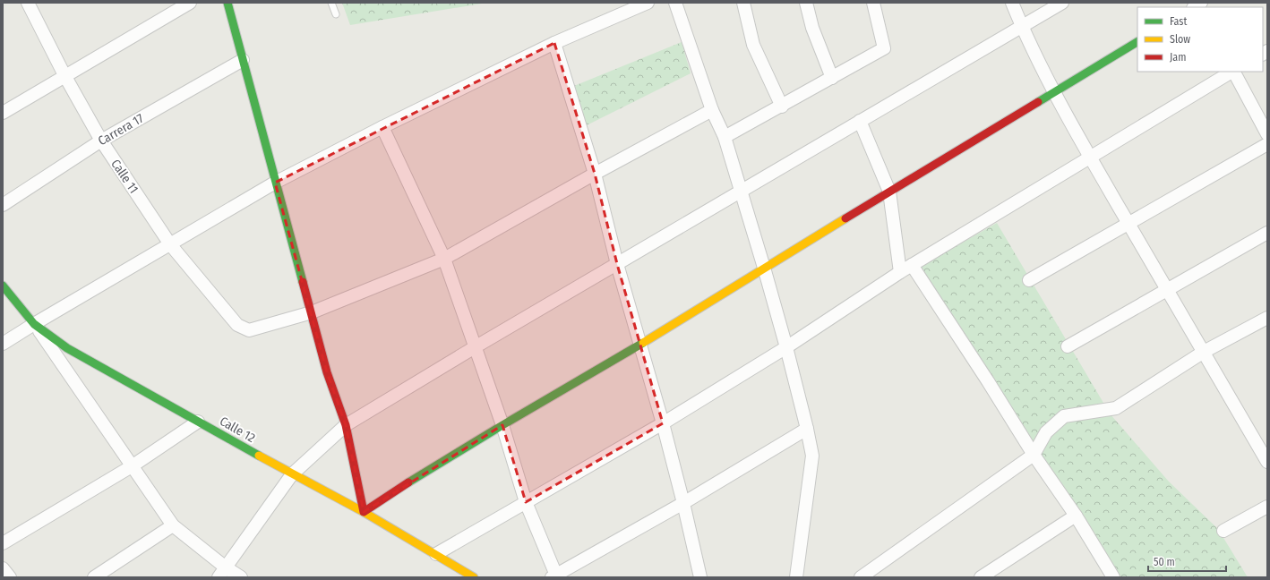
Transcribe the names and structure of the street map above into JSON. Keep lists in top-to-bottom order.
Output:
{
  "streets": {
    "street": ["Carrera 17", "Calle 11", "Calle 12"]
  },
  "crossings": [
    ["Carrera 17", "Calle 11"]
  ],
  "legend": ["Fast", "Slow", "Jam"],
  "scale_bar": "50 m"
}
